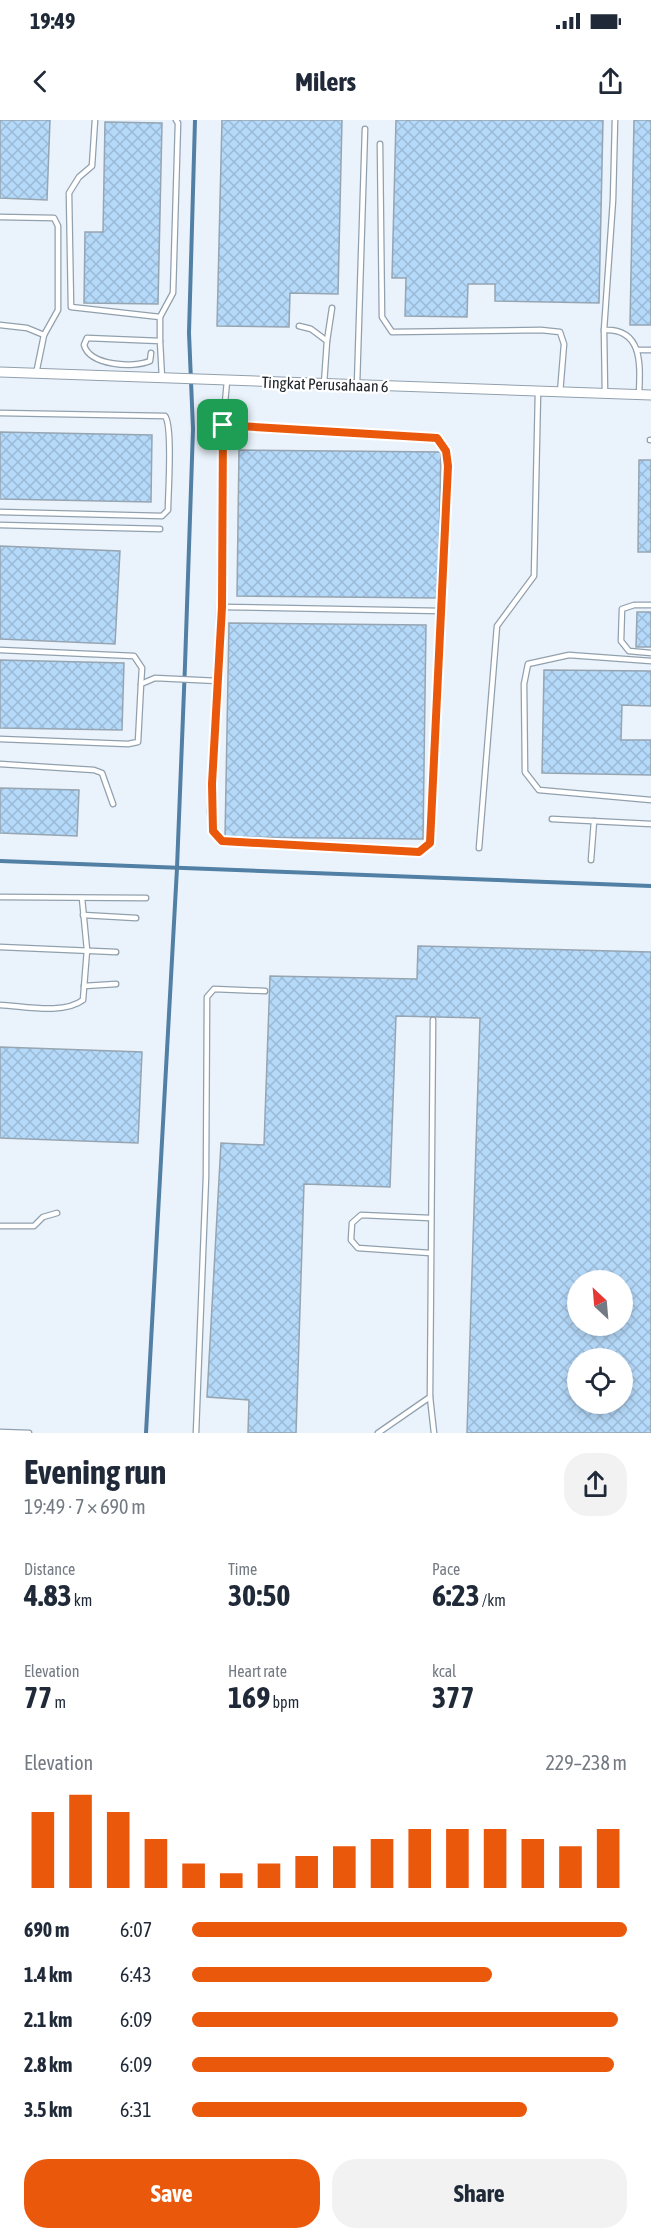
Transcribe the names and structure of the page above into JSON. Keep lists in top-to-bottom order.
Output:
{
  "streets": {
    "street": ["Tingkat Perusahaan 6"]
  },
  "north": "top left",
  "page": {
    "status": "19:49",
    "header": "Milers",
    "heading": ["Evening run", "19:49 · 7 × 690 m"],
    "stats": [
      ["Distance", "4.83 km"],
      ["Time", "30:50"],
      ["Pace", "6:23 /km"],
      ["Elevation", "77 m"],
      ["Heart rate", "169 bpm"],
      ["kcal", "377"]
    ],
    "chart": ["Elevation", "229–238 m"],
    "list": [
      {
        "name": "690 m",
        "note": "6:07"
      },
      {
        "name": "1.4 km",
        "note": "6:43"
      },
      {
        "name": "2.1 km",
        "note": "6:09"
      },
      {
        "name": "2.8 km",
        "note": "6:09"
      },
      {
        "name": "3.5 km",
        "note": "6:31"
      }
    ],
    "buttons": ["Save", "Share"]
  }
}
